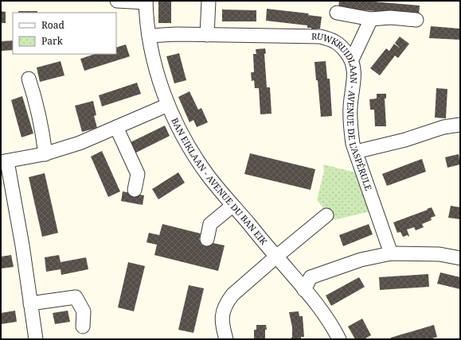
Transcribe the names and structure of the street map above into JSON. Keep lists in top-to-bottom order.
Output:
{
  "streets": {
    "street": ["RUWKRUIDLAAN - AVENUE DE L'ASPÉRULE", "BAN EIKLAAN - AVENUE DU BAN EIK"]
  },
  "crossings": [
    ["RUWKRUIDLAAN - AVENUE DE L'ASPÉRULE", "BAN EIKLAAN - AVENUE DU BAN EIK"]
  ],
  "legend": ["Road", "Park"]
}
